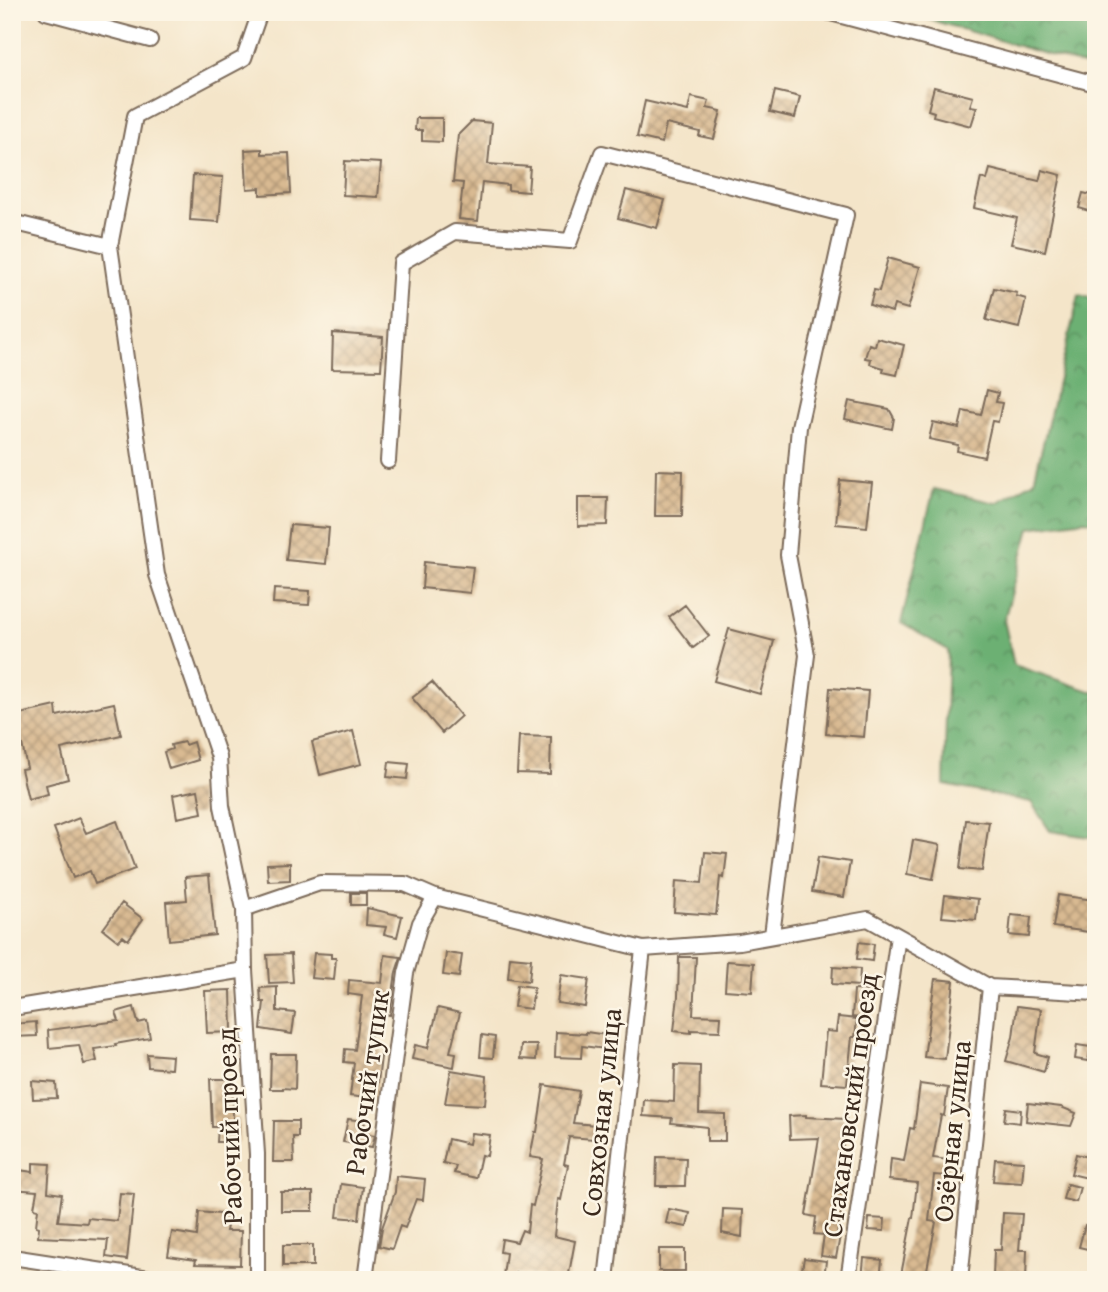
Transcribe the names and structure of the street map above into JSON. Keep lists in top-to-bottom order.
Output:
{
  "streets": {
    "street": [
      "Рабочий тупик",
      "Стахановский проезд",
      "Совхозная улица",
      "Рабочий проезд",
      "Озёрная улица"
    ]
  }
}
